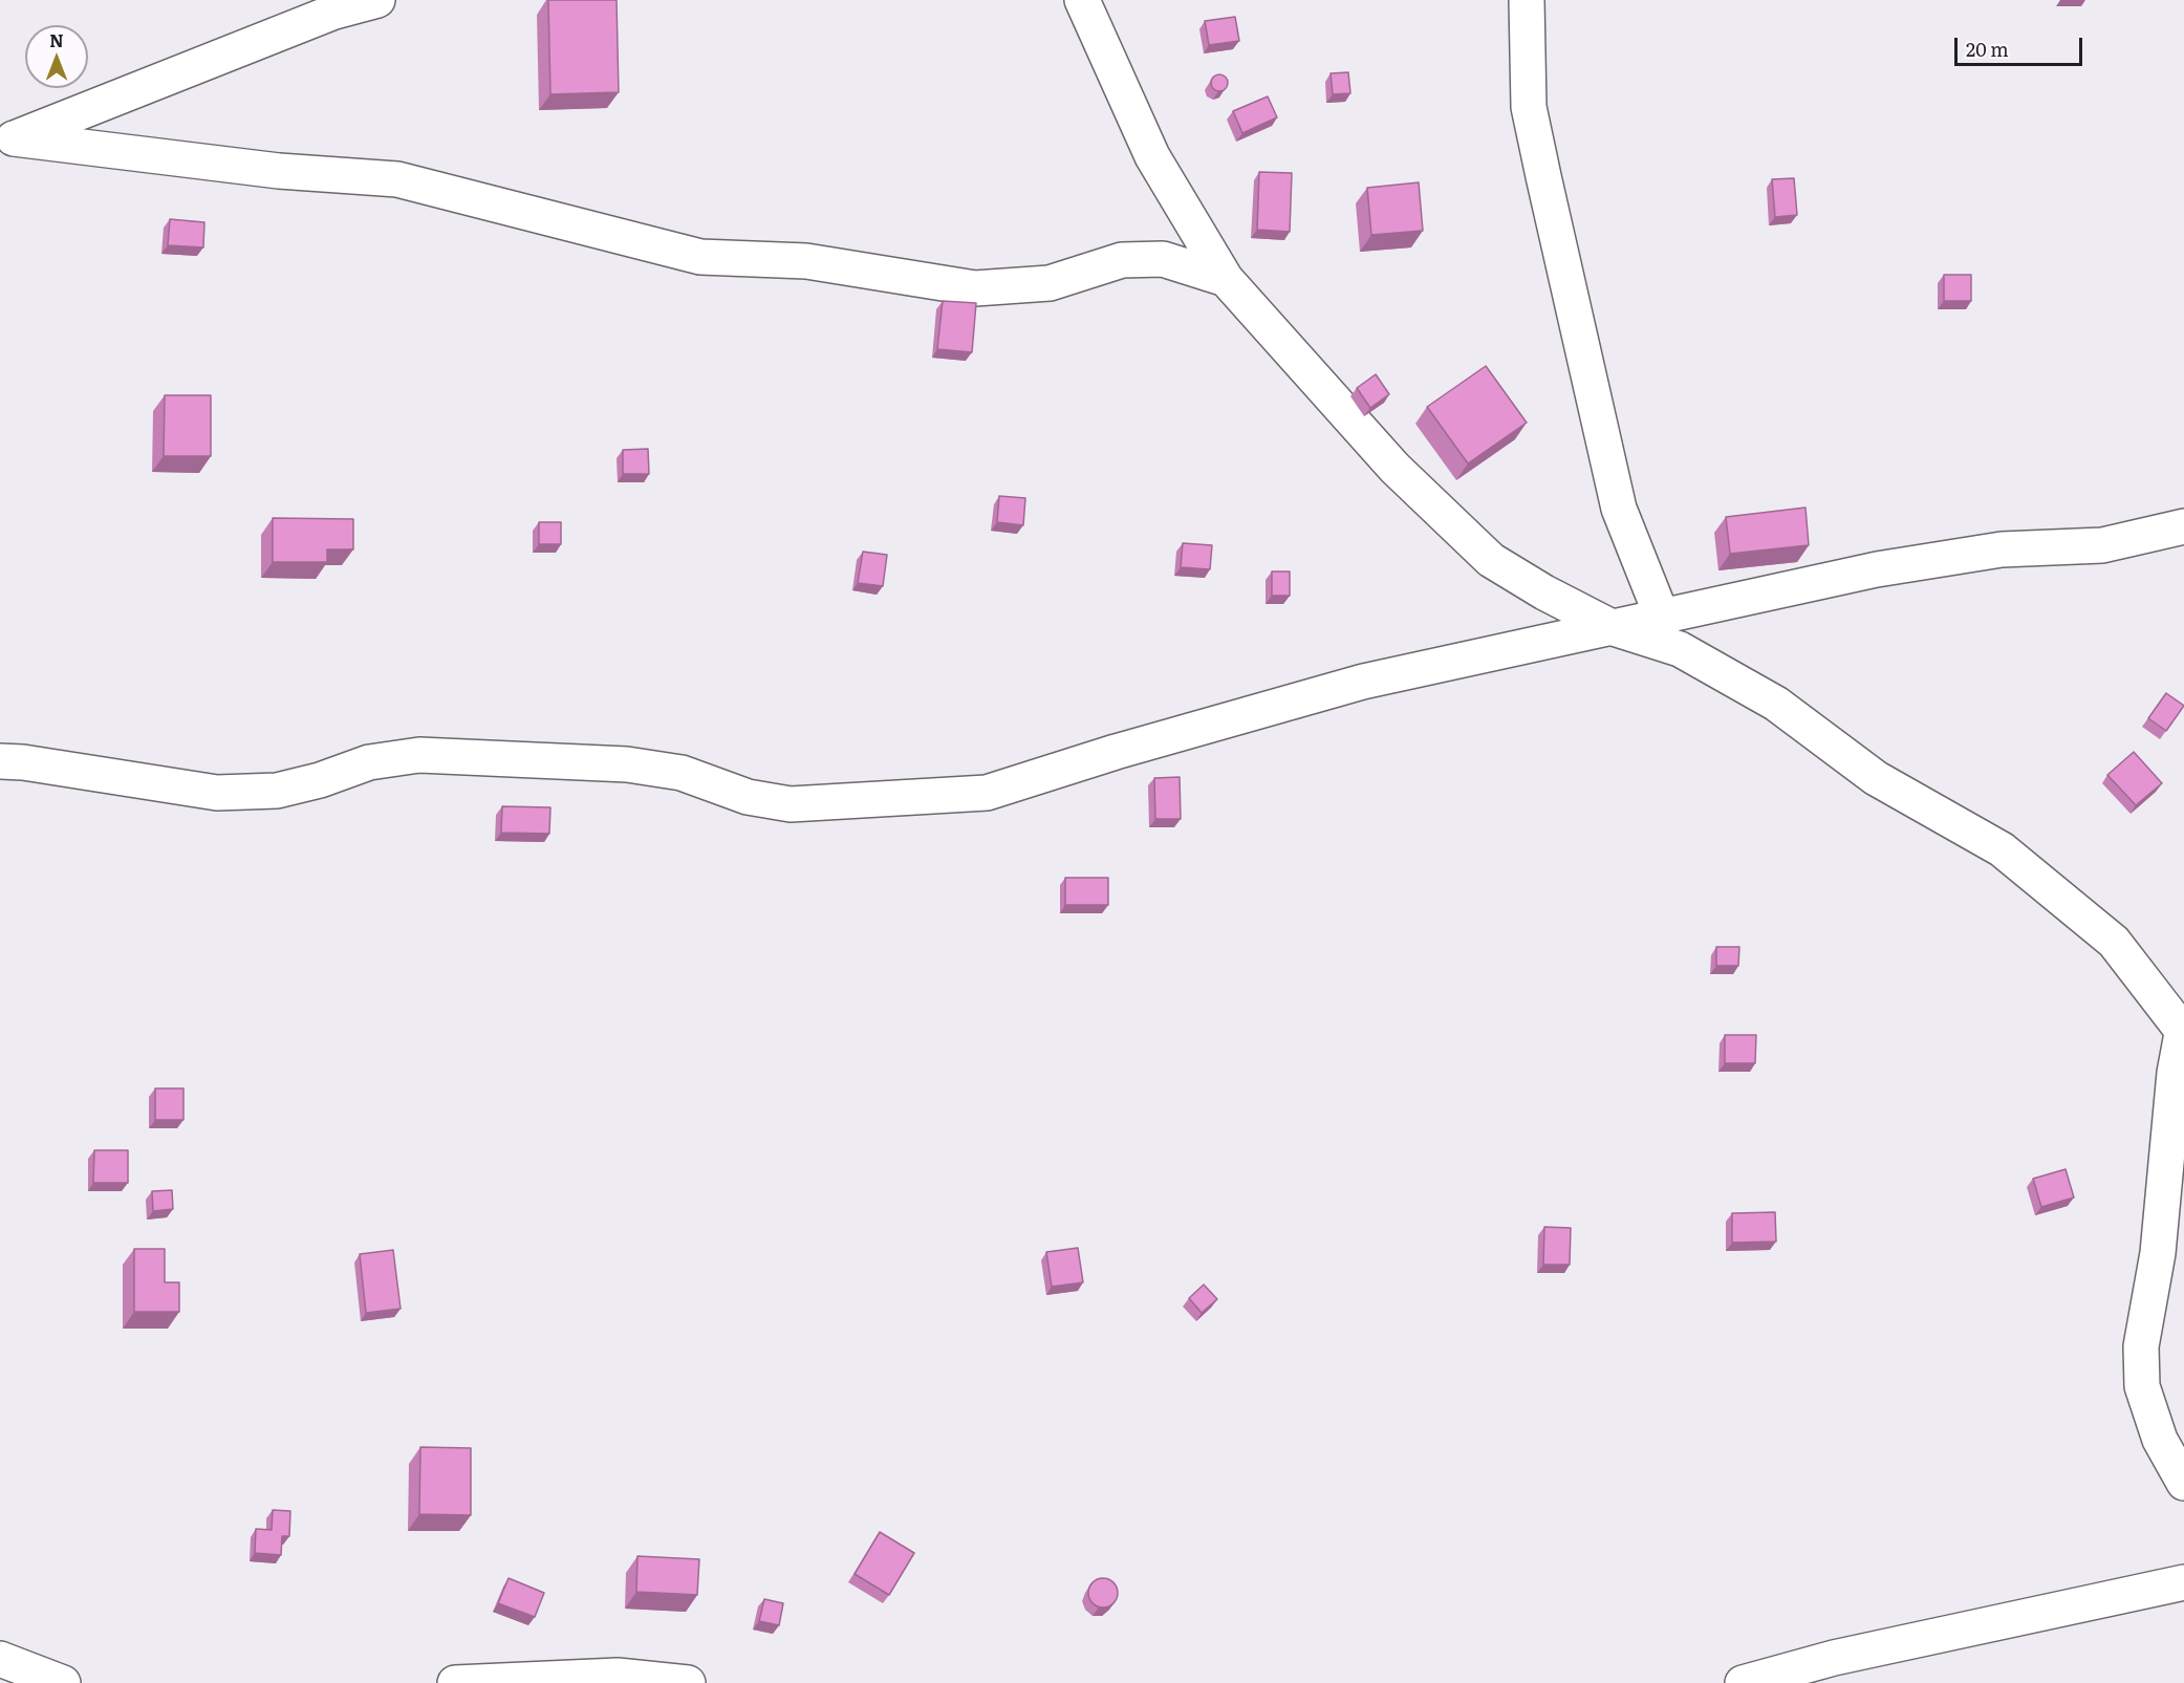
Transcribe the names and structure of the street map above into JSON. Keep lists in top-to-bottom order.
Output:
{
  "scale_bar": "20 m",
  "north": "top"
}
